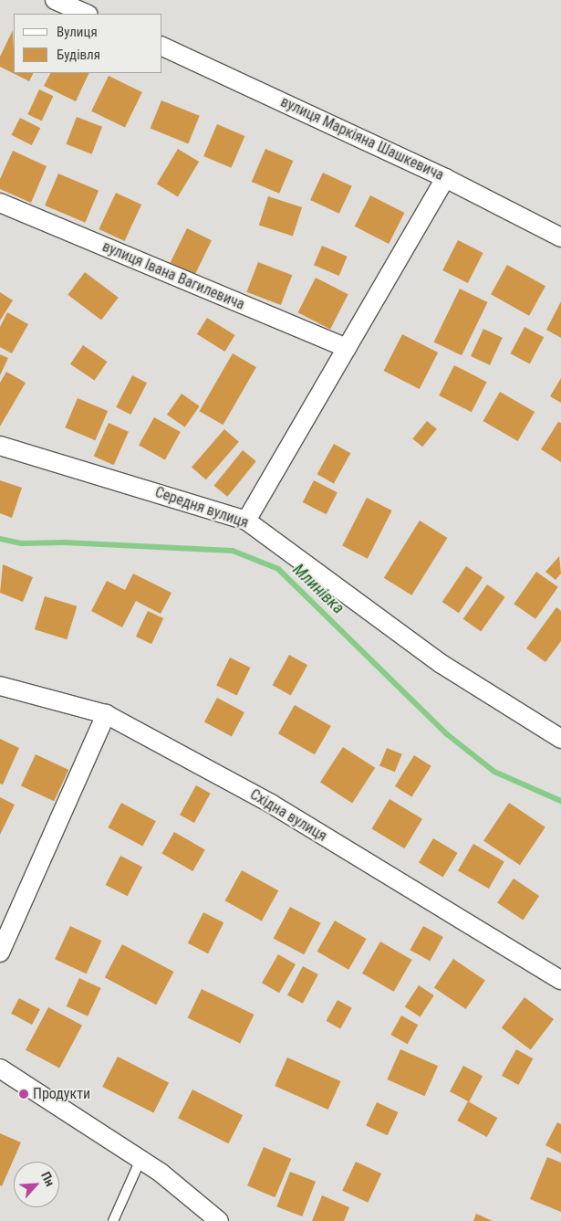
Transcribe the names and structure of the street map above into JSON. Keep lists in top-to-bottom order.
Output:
{
  "streets": {
    "street": [
      "вулиця Маркіяна Шашкевича",
      "вулиця Івана Вагилевича",
      "Середня вулиця",
      "Східна вулиця"
    ]
  },
  "water": ["Млинівка"],
  "places": ["Продукти"],
  "legend": ["Вулиця", "Будівля"],
  "north": "top right"
}
